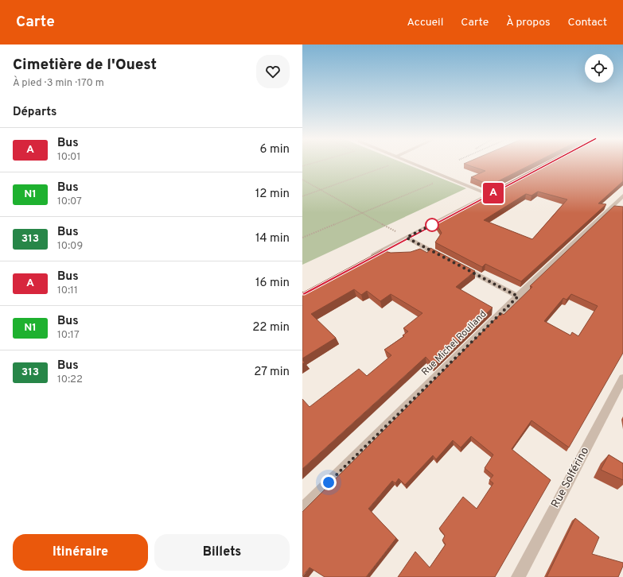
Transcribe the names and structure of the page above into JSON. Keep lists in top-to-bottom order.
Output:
{
  "streets": {
    "street": ["Rue Michel Roulland", "Rue Solférino"]
  },
  "lines": ["bus line A"],
  "page": {
    "header": "Carte",
    "nav": [
      "Accueil",
      "Carte",
      "À propos",
      "Contact"
    ],
    "heading": [
      ["Cimetière de l'Ouest", "À pied · 3 min · 170 m"],
      "Départs"
    ],
    "on_map": "A",
    "list": [
      {
        "mark": "A",
        "name": "Bus",
        "note": "10:01",
        "value": "6 min"
      },
      {
        "mark": "N1",
        "name": "Bus",
        "note": "10:07",
        "value": "12 min"
      },
      {
        "mark": "313",
        "name": "Bus",
        "note": "10:09",
        "value": "14 min"
      },
      {
        "mark": "A",
        "name": "Bus",
        "note": "10:11",
        "value": "16 min"
      },
      {
        "mark": "N1",
        "name": "Bus",
        "note": "10:17",
        "value": "22 min"
      },
      {
        "mark": "313",
        "name": "Bus",
        "note": "10:22",
        "value": "27 min"
      }
    ],
    "buttons": ["Itinéraire", "Billets"]
  }
}
